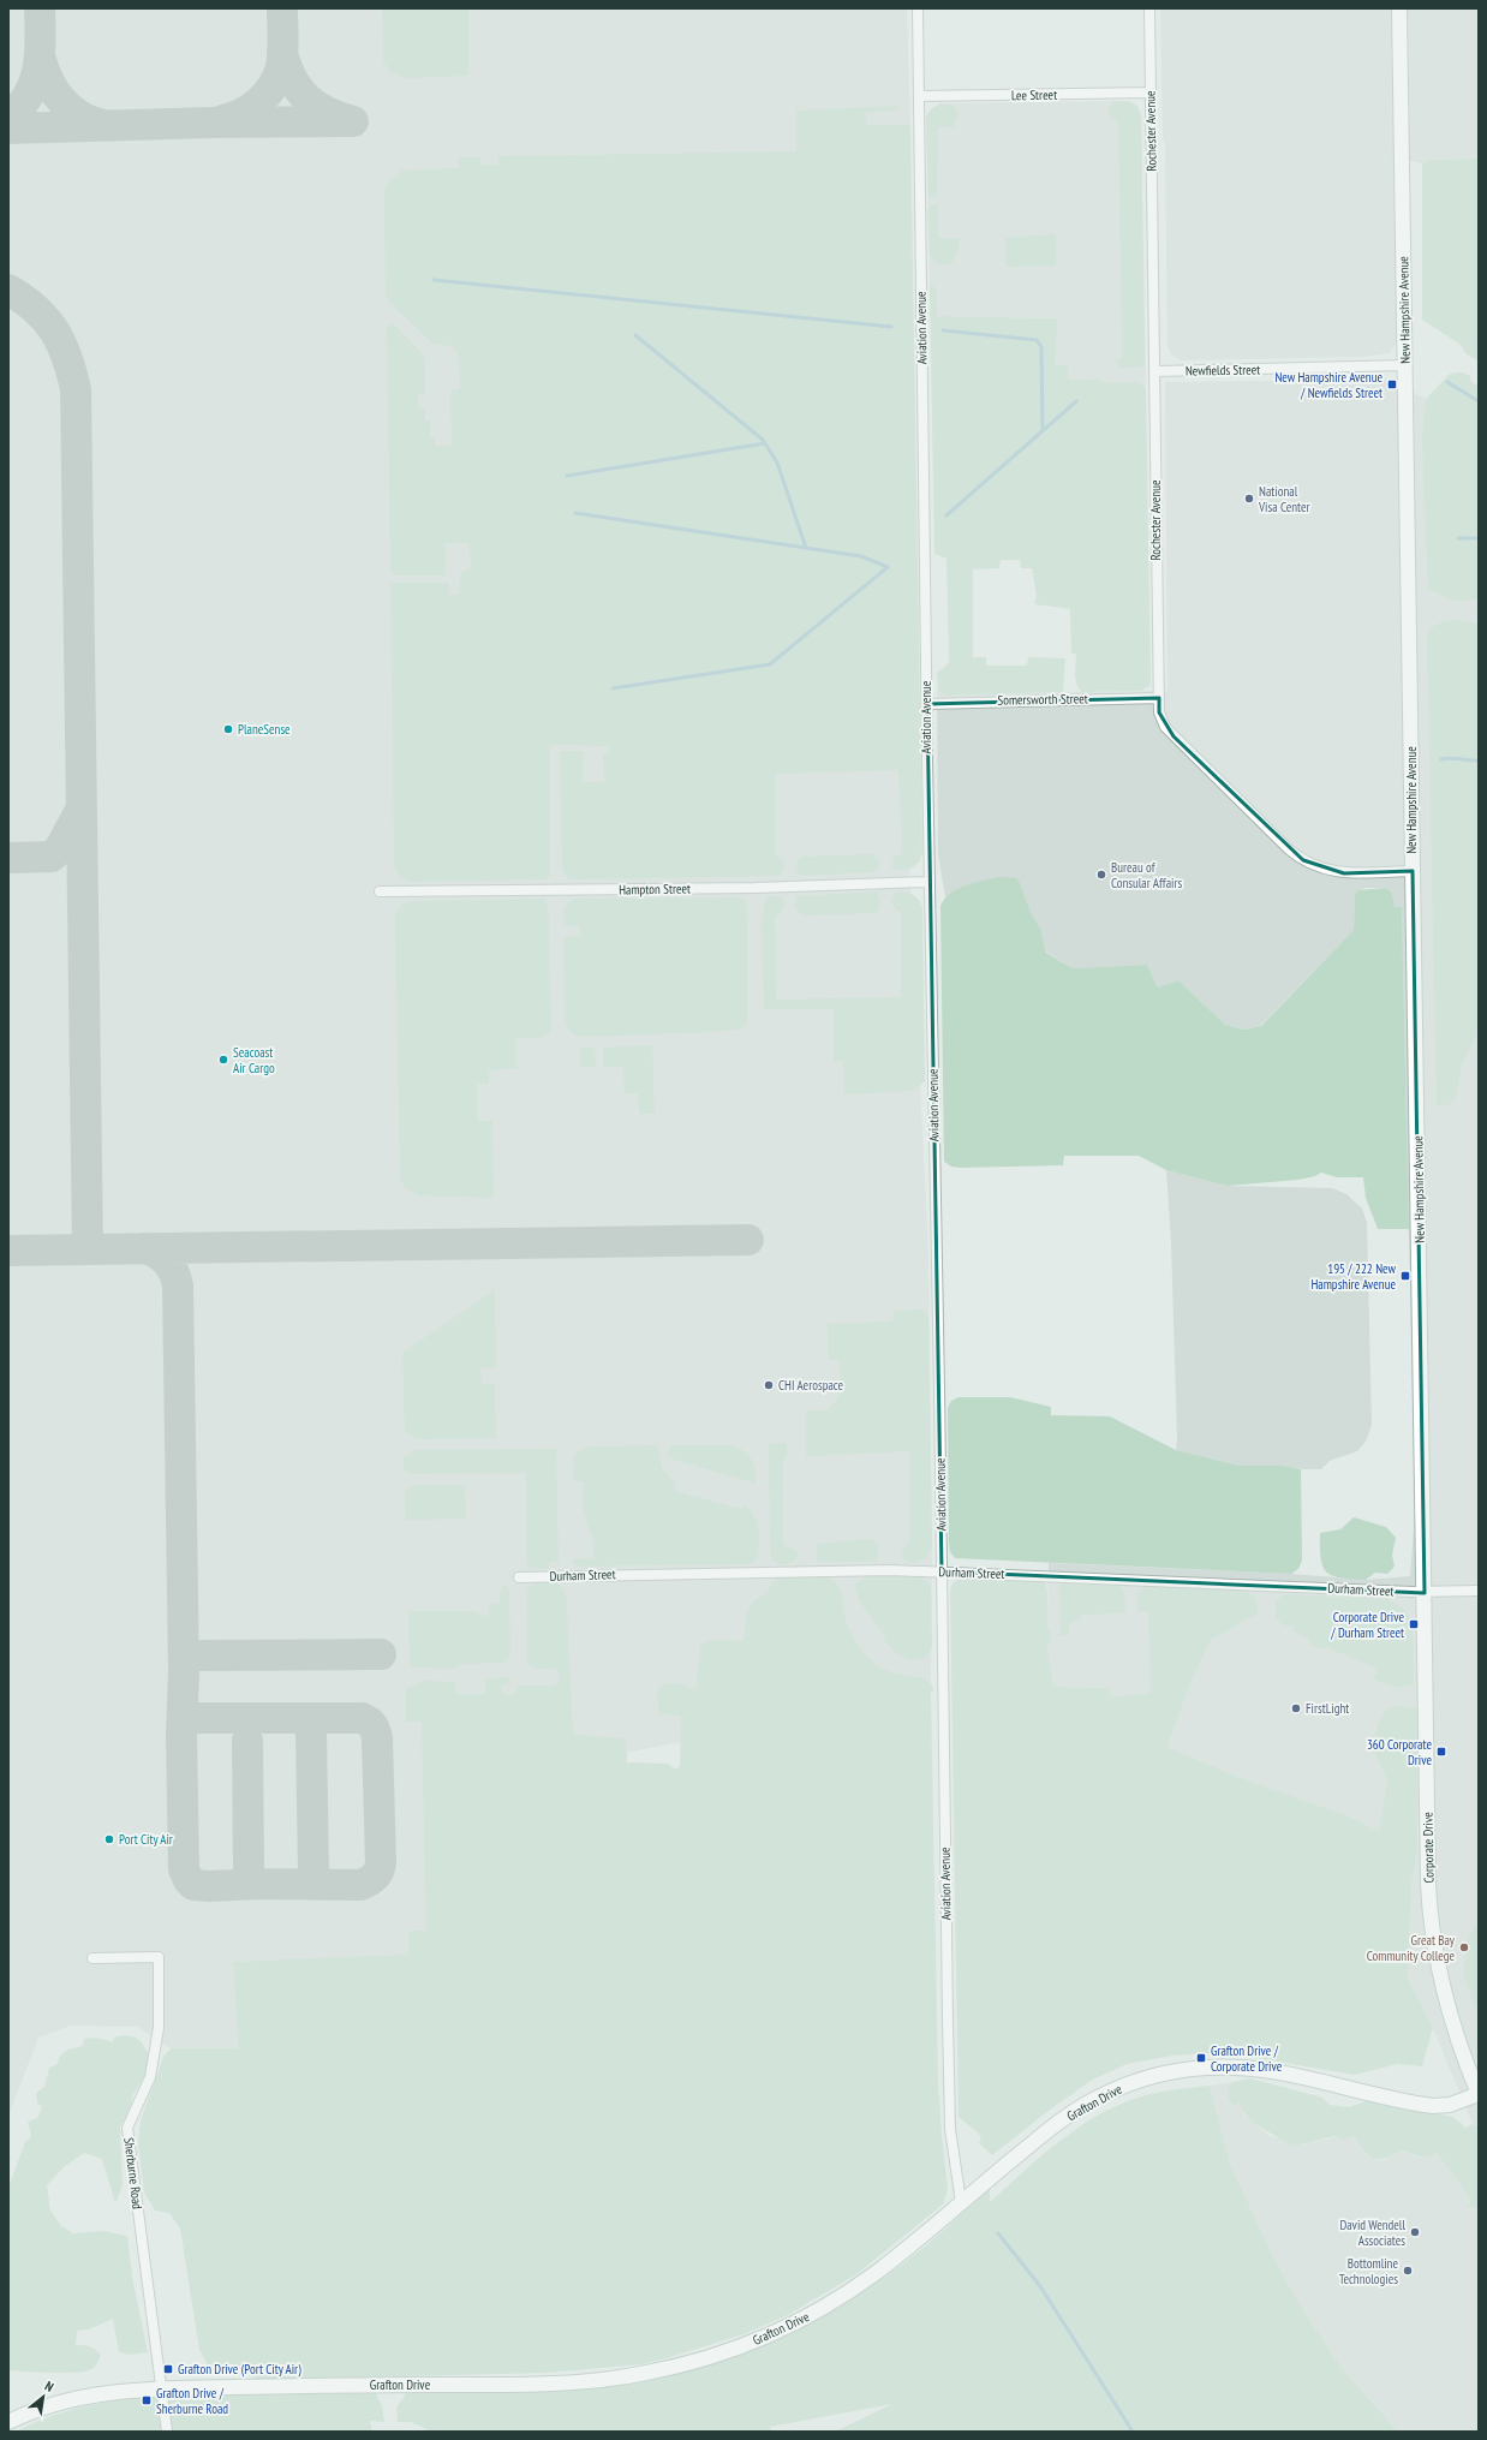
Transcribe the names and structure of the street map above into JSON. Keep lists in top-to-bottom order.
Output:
{
  "streets": {
    "street": [
      "Lee Street",
      "Rochester Avenue",
      "New Hampshire Avenue",
      "Aviation Avenue",
      "Newfields Street",
      "Somersworth Street",
      "Hampton Street",
      "Durham Street",
      "Corporate Drive",
      "Grafton Drive",
      "Sherburne Road"
    ]
  },
  "crossings": [
    ["Lee Street", "Rochester Avenue"],
    ["Lee Street", "Aviation Avenue"],
    ["Rochester Avenue", "New Hampshire Avenue"],
    ["Rochester Avenue", "Newfields Street"],
    ["Rochester Avenue", "Somersworth Street"],
    ["New Hampshire Avenue", "Newfields Street"],
    ["New Hampshire Avenue", "Durham Street"],
    ["New Hampshire Avenue", "Corporate Drive"],
    ["Aviation Avenue", "Somersworth Street"],
    ["Aviation Avenue", "Hampton Street"],
    ["Aviation Avenue", "Durham Street"],
    ["Aviation Avenue", "Grafton Drive"],
    ["Durham Street", "Corporate Drive"],
    ["Corporate Drive", "Grafton Drive"],
    ["Grafton Drive", "Sherburne Road"]
  ],
  "places": {
    "transit": [
      "New Hampshire Avenue / Newfields Street",
      "195 / 222 New Hampshire Avenue",
      "Corporate Drive / Durham Street",
      "360 Corporate Drive",
      "Grafton Drive / Corporate Drive",
      "Grafton Drive (Port City Air)",
      "Grafton Drive / Sherburne Road"
    ],
    "other": [
      "National Visa Center",
      "PlaneSense",
      "Bureau of Consular Affairs",
      "Seacoast Air Cargo",
      "CHI Aerospace",
      "FirstLight",
      "Port City Air",
      "Great Bay Community College",
      "David Wendell Associates",
      "Bottomline Technologies"
    ]
  },
  "north": "top right"
}
